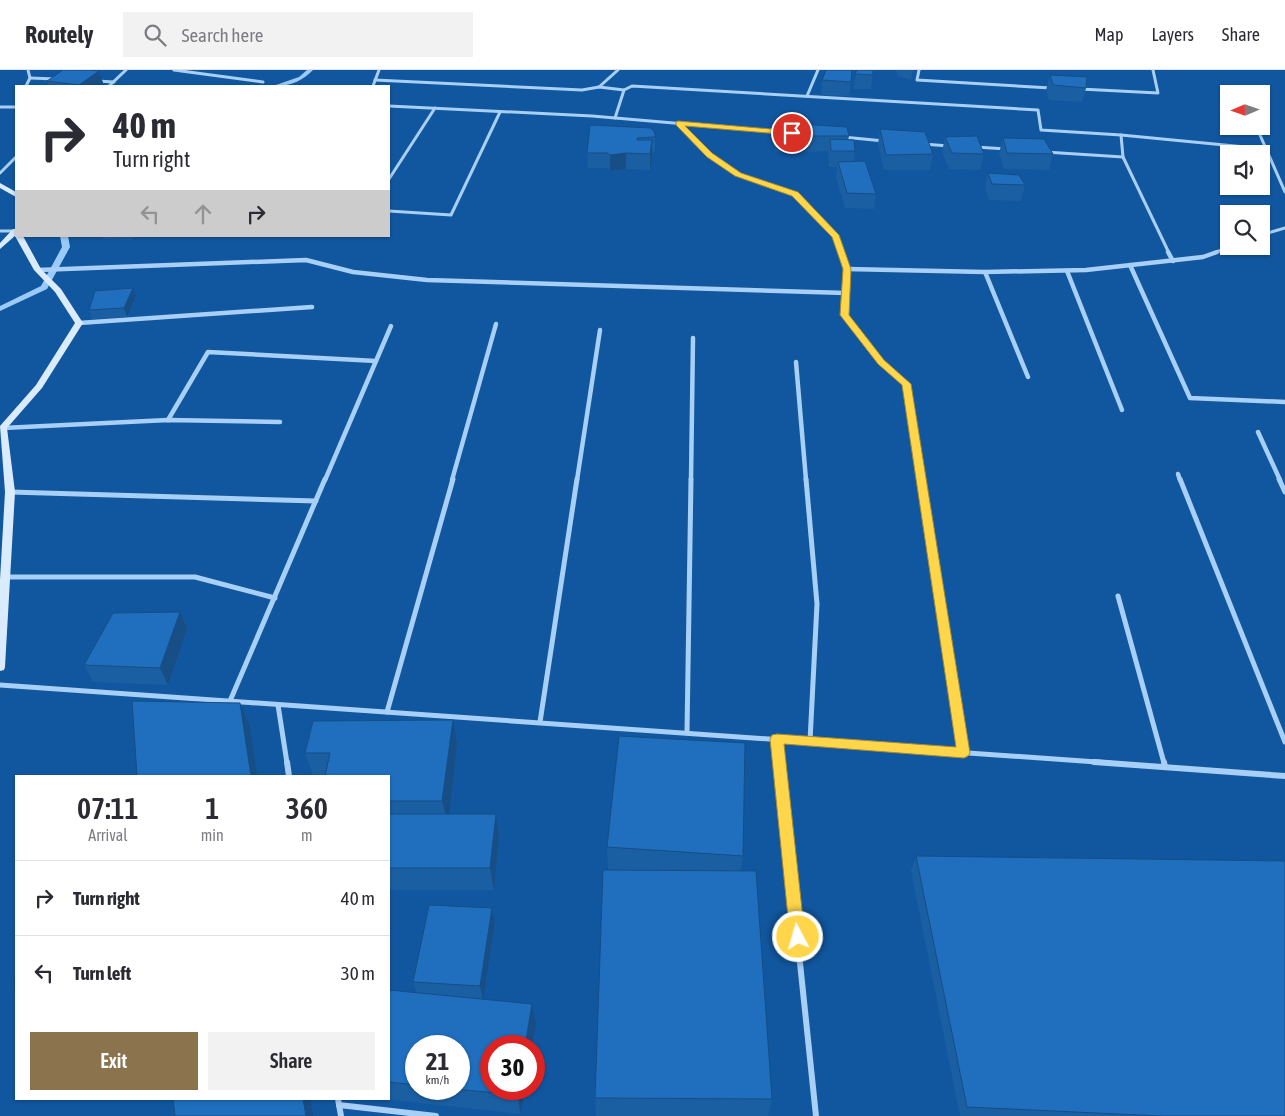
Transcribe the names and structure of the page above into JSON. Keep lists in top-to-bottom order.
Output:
{
  "north": "left",
  "page": {
    "header": "Routely",
    "search": "Search here",
    "nav": ["Map", "Layers", "Share"],
    "turn": ["40 m", "Turn right"],
    "eta": [
      "07:11",
      "Arrival",
      "1",
      "min",
      "360",
      "m"
    ],
    "list": [
      {
        "name": "Turn right",
        "value": "40 m"
      },
      {
        "name": "Turn left",
        "value": "30 m"
      }
    ],
    "buttons": ["Exit", "Share"],
    "speed": "21 km/h",
    "limit": "30"
  }
}
